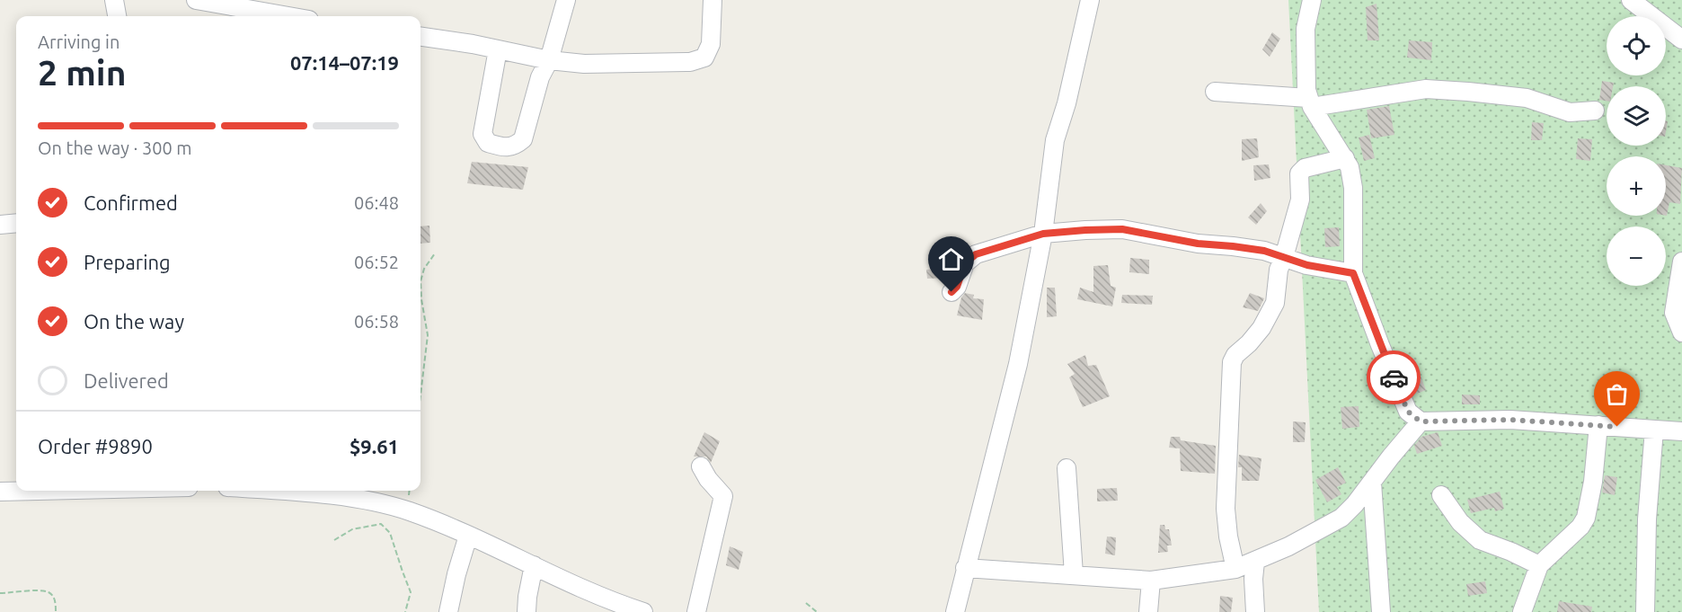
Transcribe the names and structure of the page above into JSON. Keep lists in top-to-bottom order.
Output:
{
  "page": {
    "map_buttons": ["+", "−"],
    "heading": ["2 min", "Arriving in", "07:14–07:19"],
    "panel": ["Order #9890", "$9.61"],
    "bar": "On the way · 300 m",
    "list": [
      ["Confirmed", "06:48"],
      ["Preparing", "06:52"],
      ["On the way", "06:58"],
      "Delivered"
    ]
  }
}
